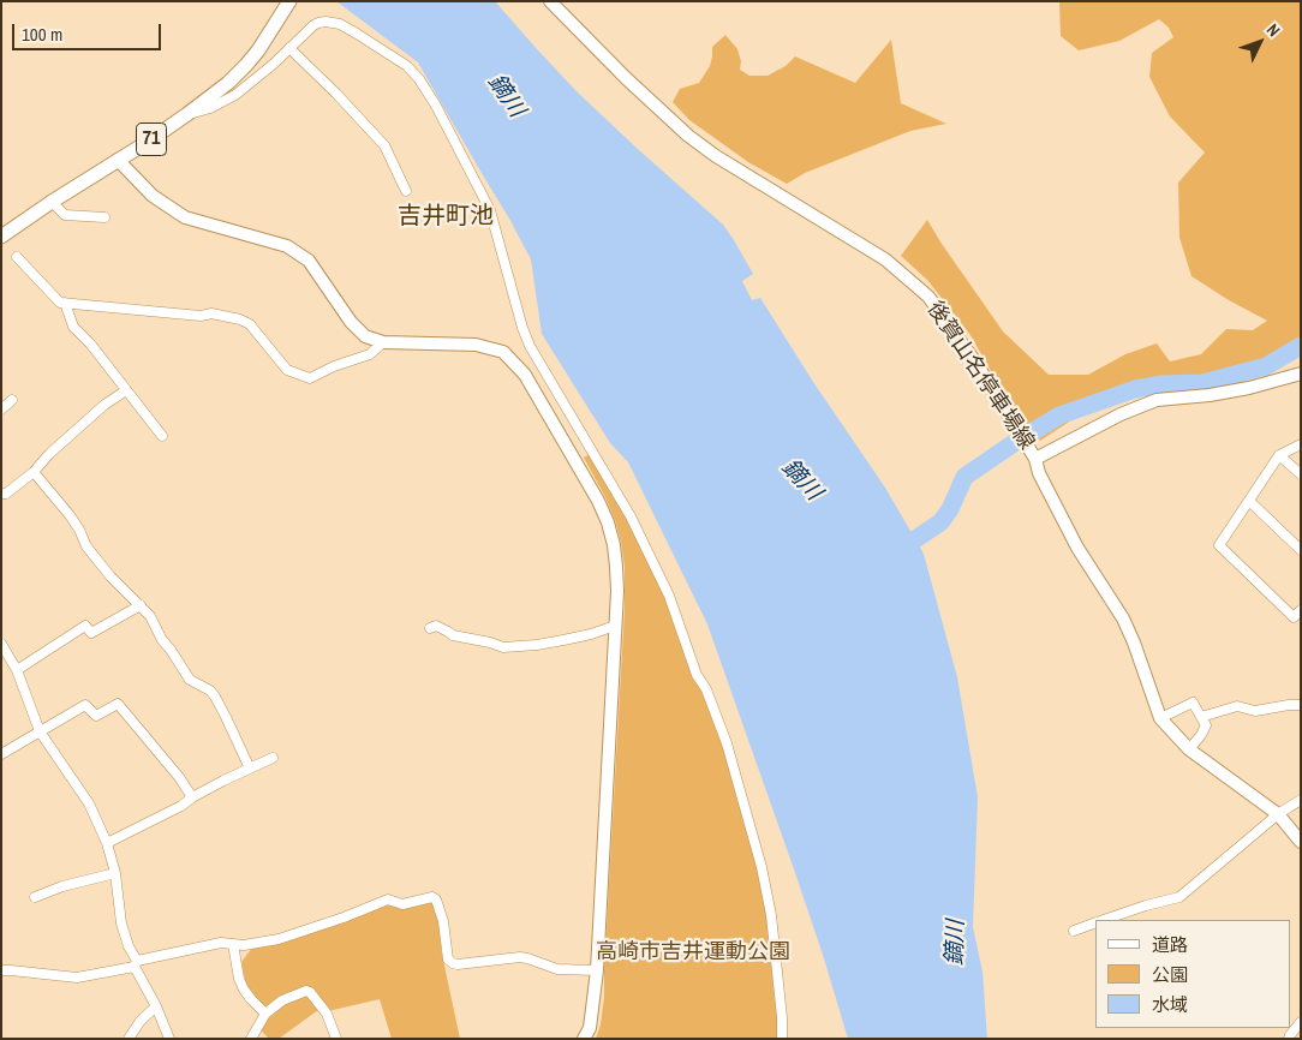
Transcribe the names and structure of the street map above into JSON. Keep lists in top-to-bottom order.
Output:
{
  "streets": {
    "main road": ["71"],
    "street": ["後賀山名停車場線"]
  },
  "districts": ["吉井町池"],
  "water": ["鏑川"],
  "parks": ["高崎市吉井運動公園"],
  "legend": ["道路", "公園", "水域"],
  "scale_bar": "100 m",
  "north": "top right"
}
